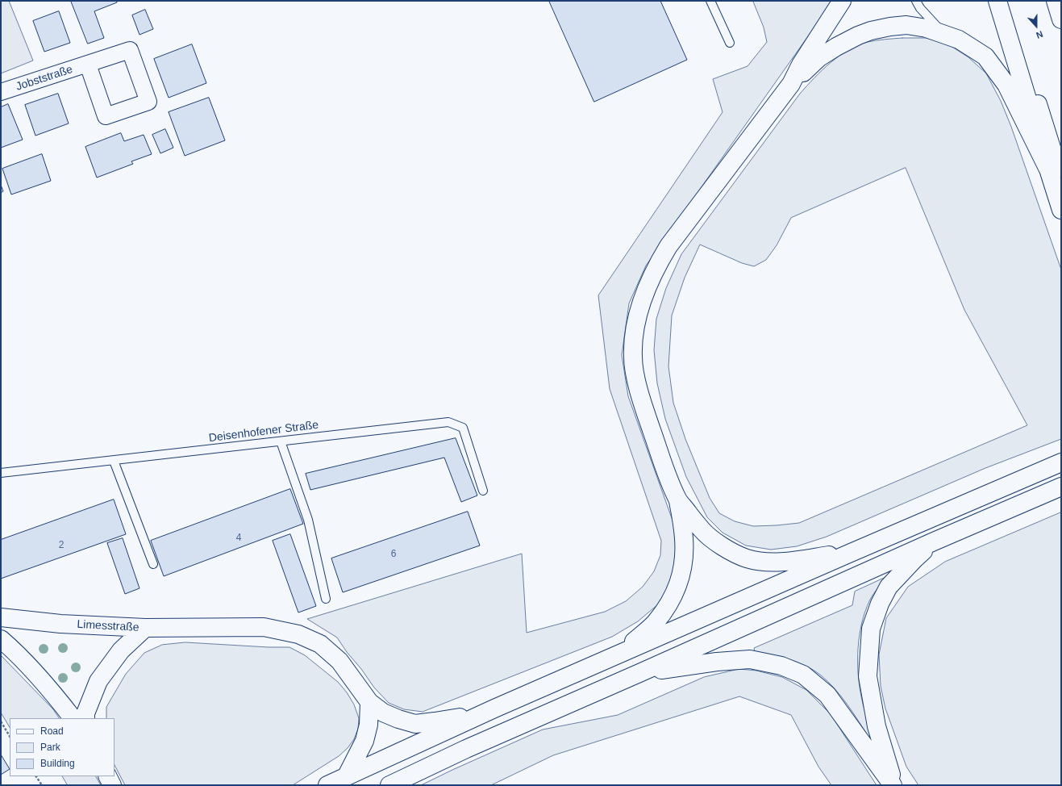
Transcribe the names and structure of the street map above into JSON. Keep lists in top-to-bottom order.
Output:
{
  "streets": {
    "main road": ["Limesstraße"],
    "street": ["Jobststraße"],
    "lane": ["Deisenhofener Straße"]
  },
  "house_numbers": ["4", "2", "6"],
  "legend": ["Road", "Park", "Building"],
  "north": "bottom"
}
